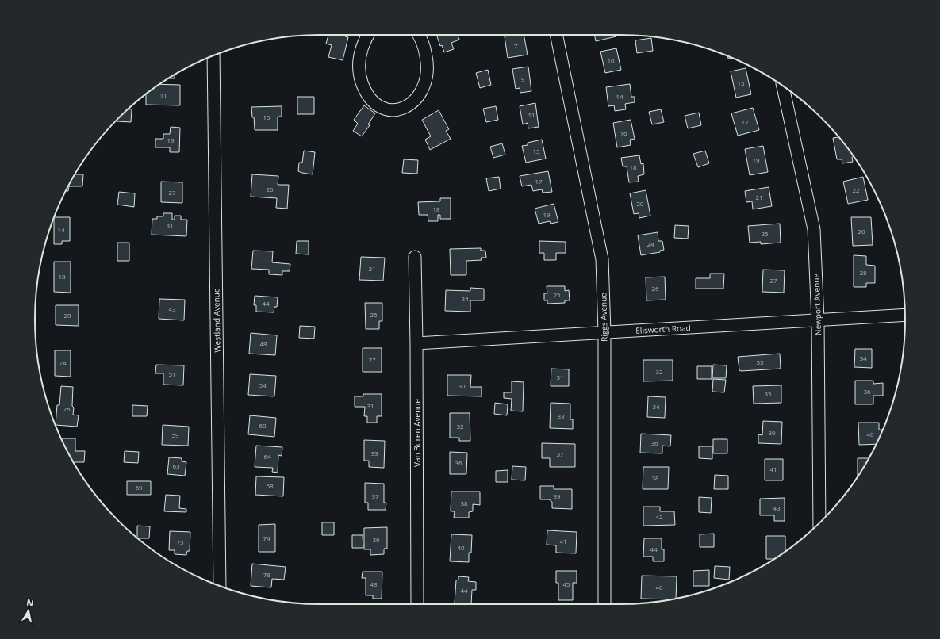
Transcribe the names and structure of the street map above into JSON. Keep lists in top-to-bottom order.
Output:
{
  "streets": {
    "street": [
      "Newport Avenue",
      "Riggs Avenue",
      "Westland Avenue",
      "Ellsworth Road",
      "Van Buren Avenue"
    ]
  },
  "crossings": [
    ["Newport Avenue", "Ellsworth Road"],
    ["Riggs Avenue", "Ellsworth Road"],
    ["Ellsworth Road", "Van Buren Avenue"]
  ],
  "house_numbers": [
    "7",
    "10",
    "9",
    "15",
    "11",
    "14",
    "11",
    "15",
    "17",
    "16",
    "19",
    "15",
    "19",
    "18",
    "17",
    "26",
    "22",
    "27",
    "21",
    "20",
    "18",
    "19",
    "31",
    "14",
    "26",
    "25",
    "24",
    "21",
    "28",
    "18",
    "27",
    "26",
    "25",
    "24",
    "44",
    "43",
    "25",
    "20",
    "48",
    "34",
    "27",
    "33",
    "24",
    "32",
    "51",
    "31",
    "54",
    "30",
    "36",
    "35",
    "31",
    "34",
    "26",
    "33",
    "60",
    "32",
    "39",
    "40",
    "59",
    "36",
    "33",
    "37",
    "64",
    "36",
    "63",
    "41",
    "38",
    "68",
    "69",
    "37",
    "39",
    "38",
    "43",
    "42",
    "74",
    "39",
    "41",
    "75",
    "40",
    "44",
    "78",
    "43",
    "45",
    "46",
    "44"
  ],
  "north": "top"
}
